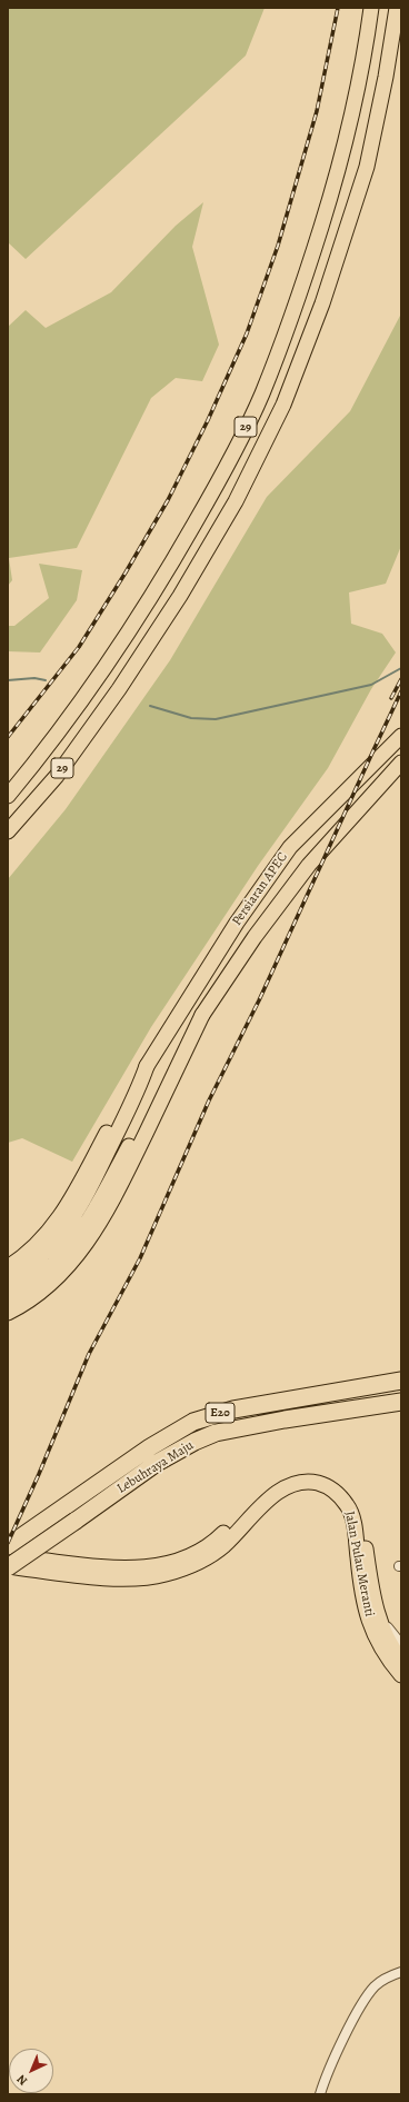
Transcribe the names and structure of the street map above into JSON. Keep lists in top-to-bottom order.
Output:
{
  "streets": {
    "highway": ["E20", "Lebuhraya Maju"],
    "main road": ["29", "Persiaran APEC", "Jalan Pulau Meranti"]
  },
  "crossings": [
    ["Lebuhraya Maju", "Jalan Pulau Meranti"]
  ],
  "north": "bottom left"
}
